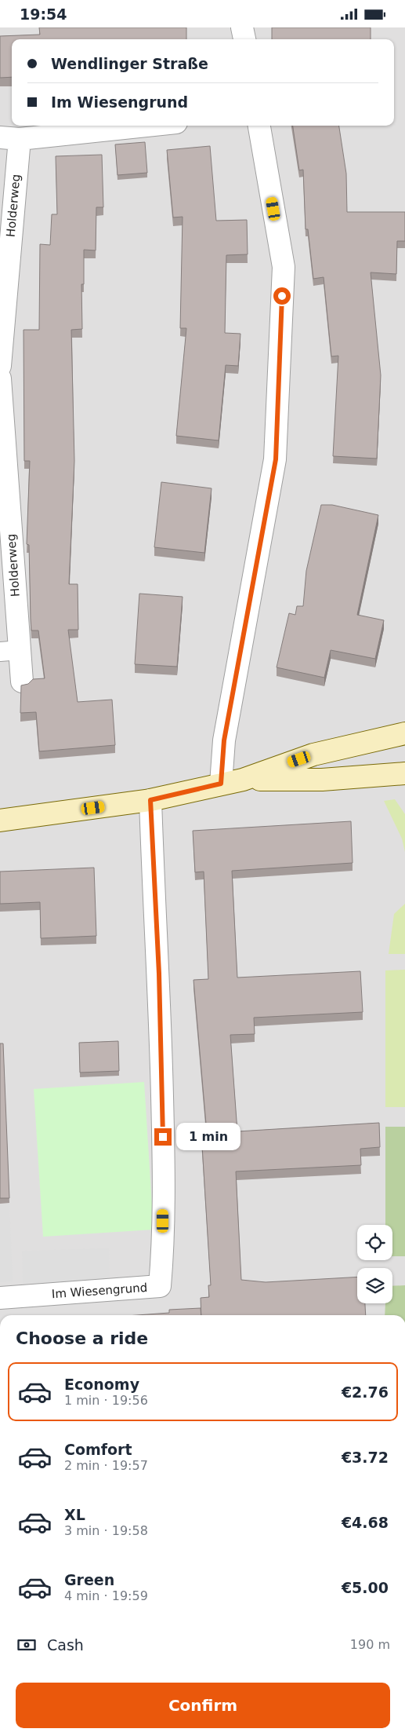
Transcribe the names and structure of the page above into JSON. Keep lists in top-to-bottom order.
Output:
{
  "streets": {
    "street": ["Holderweg", "Im Wiesengrund"]
  },
  "page": {
    "status": "19:54",
    "banner": ["Wendlinger Straße", "Im Wiesengrund"],
    "bubble": "1 min",
    "heading": "Choose a ride",
    "list": [
      {
        "name": "Economy",
        "note": "1 min · 19:56",
        "value": "€2.76"
      },
      {
        "name": "Comfort",
        "note": "2 min · 19:57",
        "value": "€3.72"
      },
      {
        "name": "XL",
        "note": "3 min · 19:58",
        "value": "€4.68"
      },
      {
        "name": "Green",
        "note": "4 min · 19:59",
        "value": "€5.00"
      }
    ],
    "pay": ["Cash", "190 m"],
    "buttons": "Confirm"
  }
}
